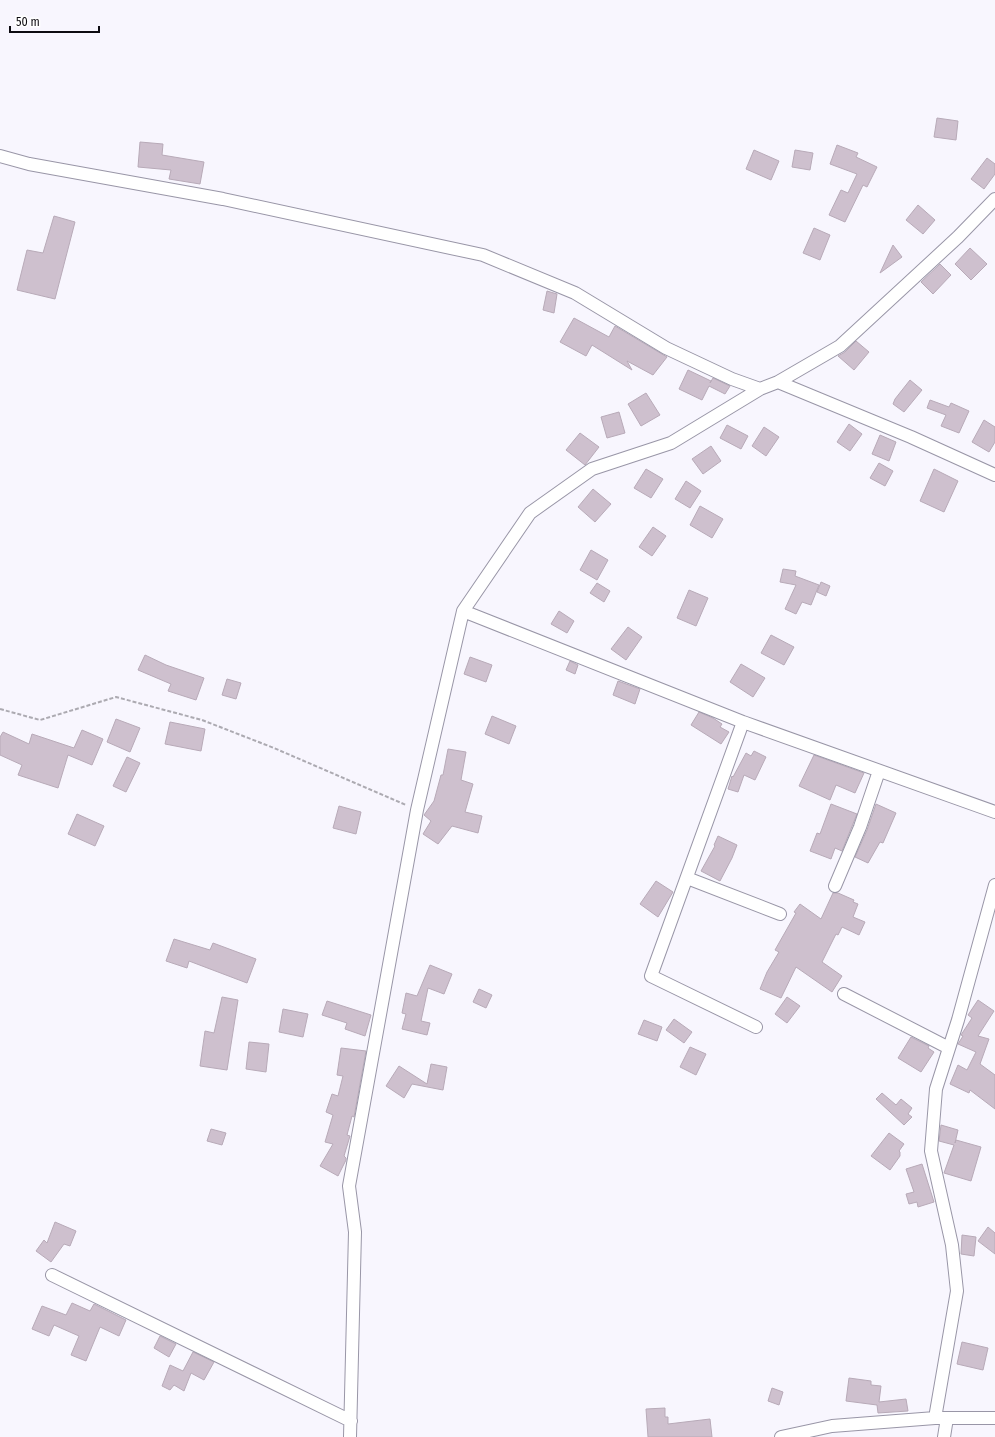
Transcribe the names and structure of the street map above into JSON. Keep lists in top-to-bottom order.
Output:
{
  "scale_bar": "50 m"
}
